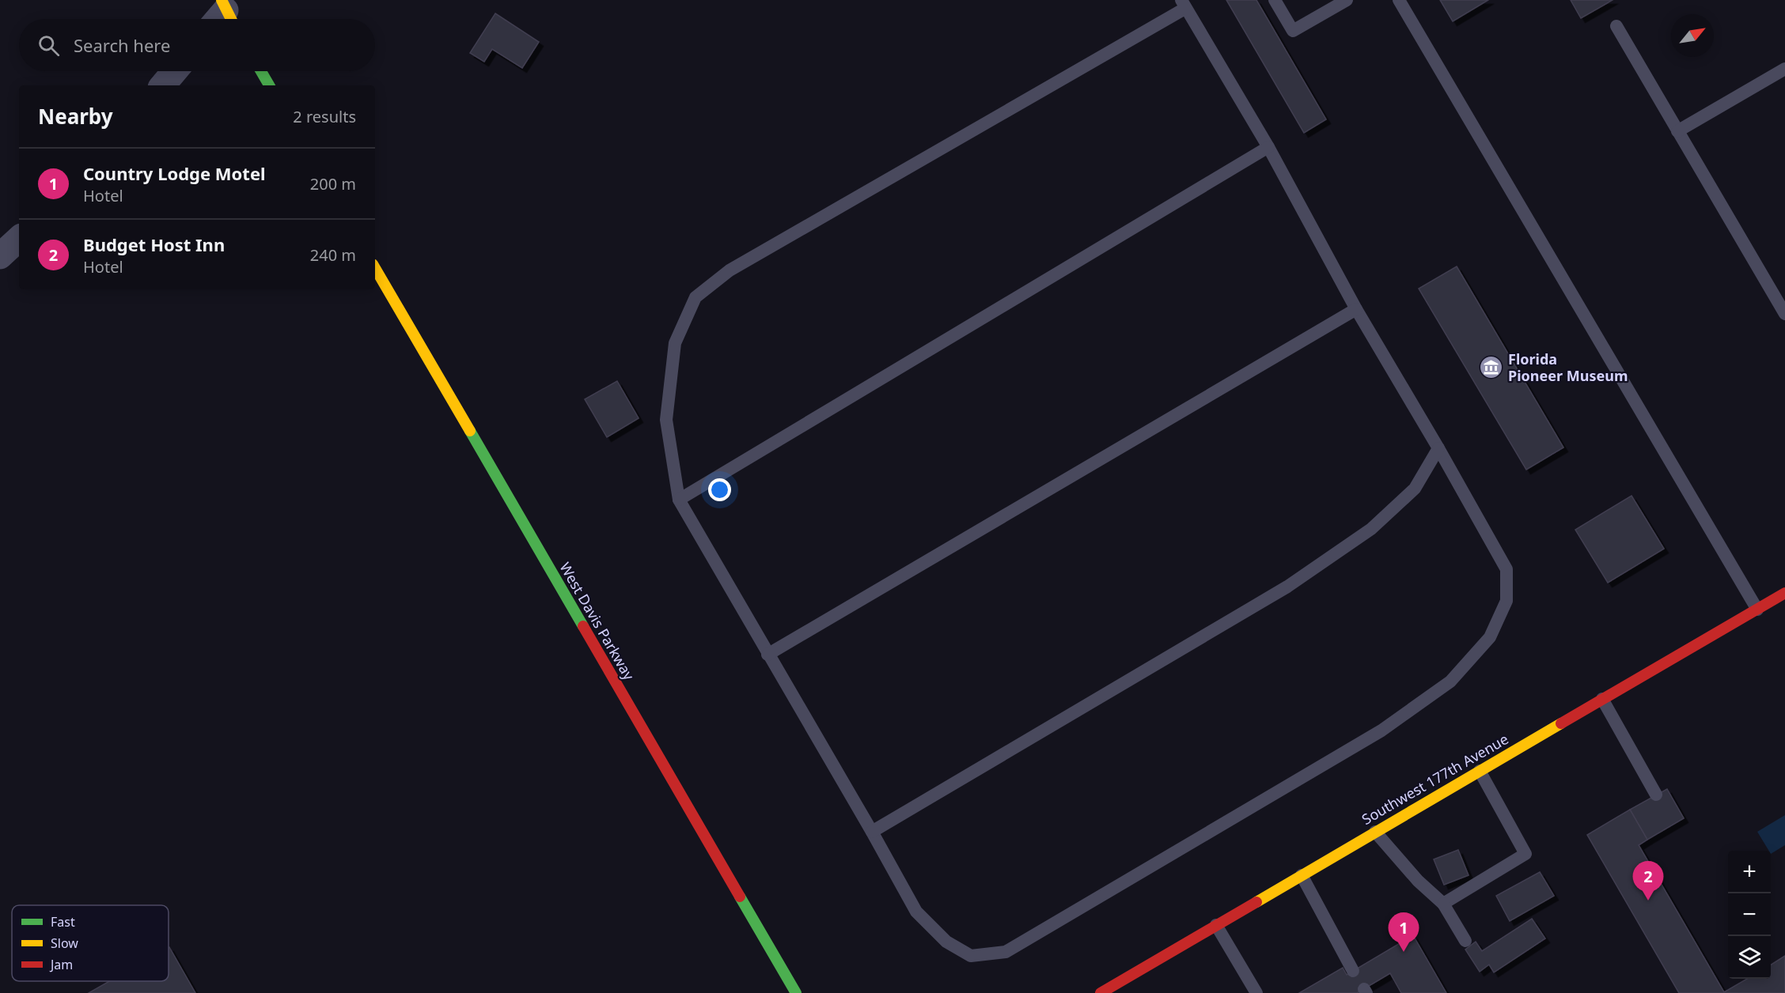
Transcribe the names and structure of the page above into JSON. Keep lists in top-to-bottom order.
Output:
{
  "streets": {
    "street": ["West Davis Parkway", "Southwest 177th Avenue"]
  },
  "places": {
    "museum": ["Florida Pioneer Museum"]
  },
  "legend": ["Fast", "Slow", "Jam"],
  "north": "top right",
  "page": {
    "search": "Search here",
    "heading": ["Nearby", "2 results"],
    "list": [
      {
        "mark": "1",
        "name": "Country Lodge Motel",
        "note": "Hotel",
        "value": "200 m"
      },
      {
        "mark": "2",
        "name": "Budget Host Inn",
        "note": "Hotel",
        "value": "240 m"
      }
    ],
    "map_buttons": ["+", "−"],
    "pins": ["2", "1"]
  }
}
